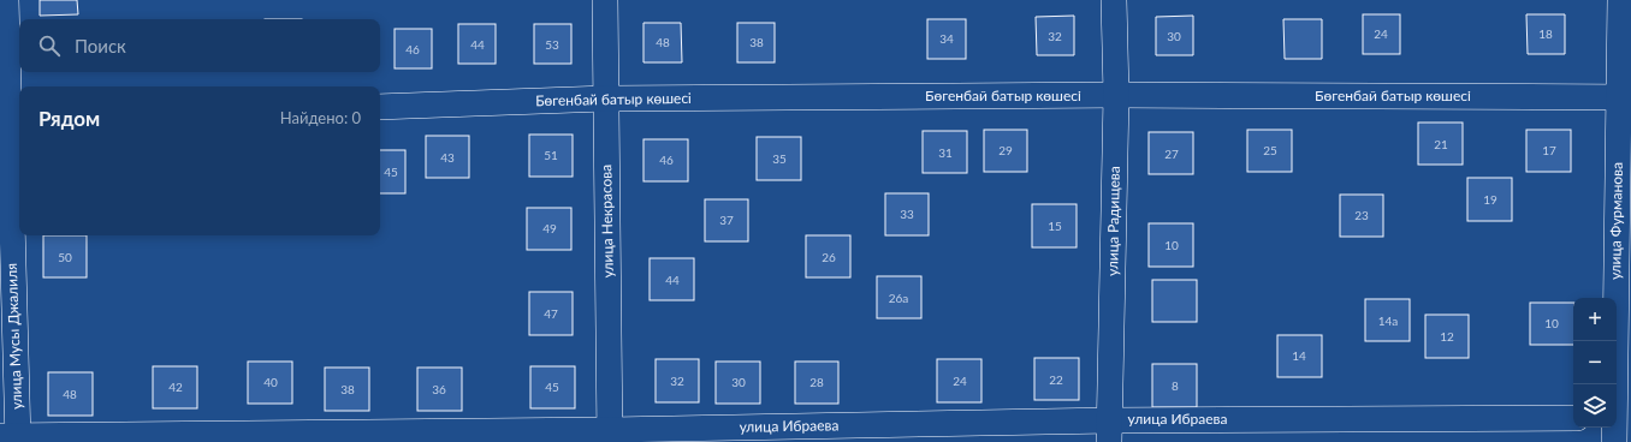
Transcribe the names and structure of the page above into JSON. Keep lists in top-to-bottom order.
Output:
{
  "streets": {
    "street": [
      "Бөгенбай батыр көшесі",
      "улица Некрасова",
      "улица Радищева",
      "улица Фурманова",
      "улица Мусы Джалиля",
      "улица Ибраева"
    ]
  },
  "crossings": [
    ["Бөгенбай батыр көшесі", "улица Некрасова"],
    ["Бөгенбай батыр көшесі", "улица Радищева"],
    ["Бөгенбай батыр көшесі", "улица Фурманова"],
    ["улица Некрасова", "улица Ибраева"],
    ["улица Радищева", "улица Ибраева"],
    ["улица Мусы Джалиля", "улица Ибраева"]
  ],
  "house_numbers": [
    "24",
    "18",
    "32",
    "30",
    "34",
    "48",
    "38",
    "44",
    "53",
    "46",
    "21",
    "29",
    "25",
    "17",
    "31",
    "27",
    "51",
    "43",
    "35",
    "46",
    "45",
    "19",
    "33",
    "23",
    "37",
    "15",
    "49",
    "10",
    "50",
    "26",
    "44",
    "26а",
    "47",
    "14а",
    "10",
    "12",
    "14",
    "22",
    "32",
    "24",
    "40",
    "30",
    "28",
    "8",
    "42",
    "45",
    "38",
    "36",
    "48"
  ],
  "page": {
    "search": "Поиск",
    "heading": ["Рядом", "Найдено: 0"],
    "map_buttons": ["+", "−"]
  }
}
